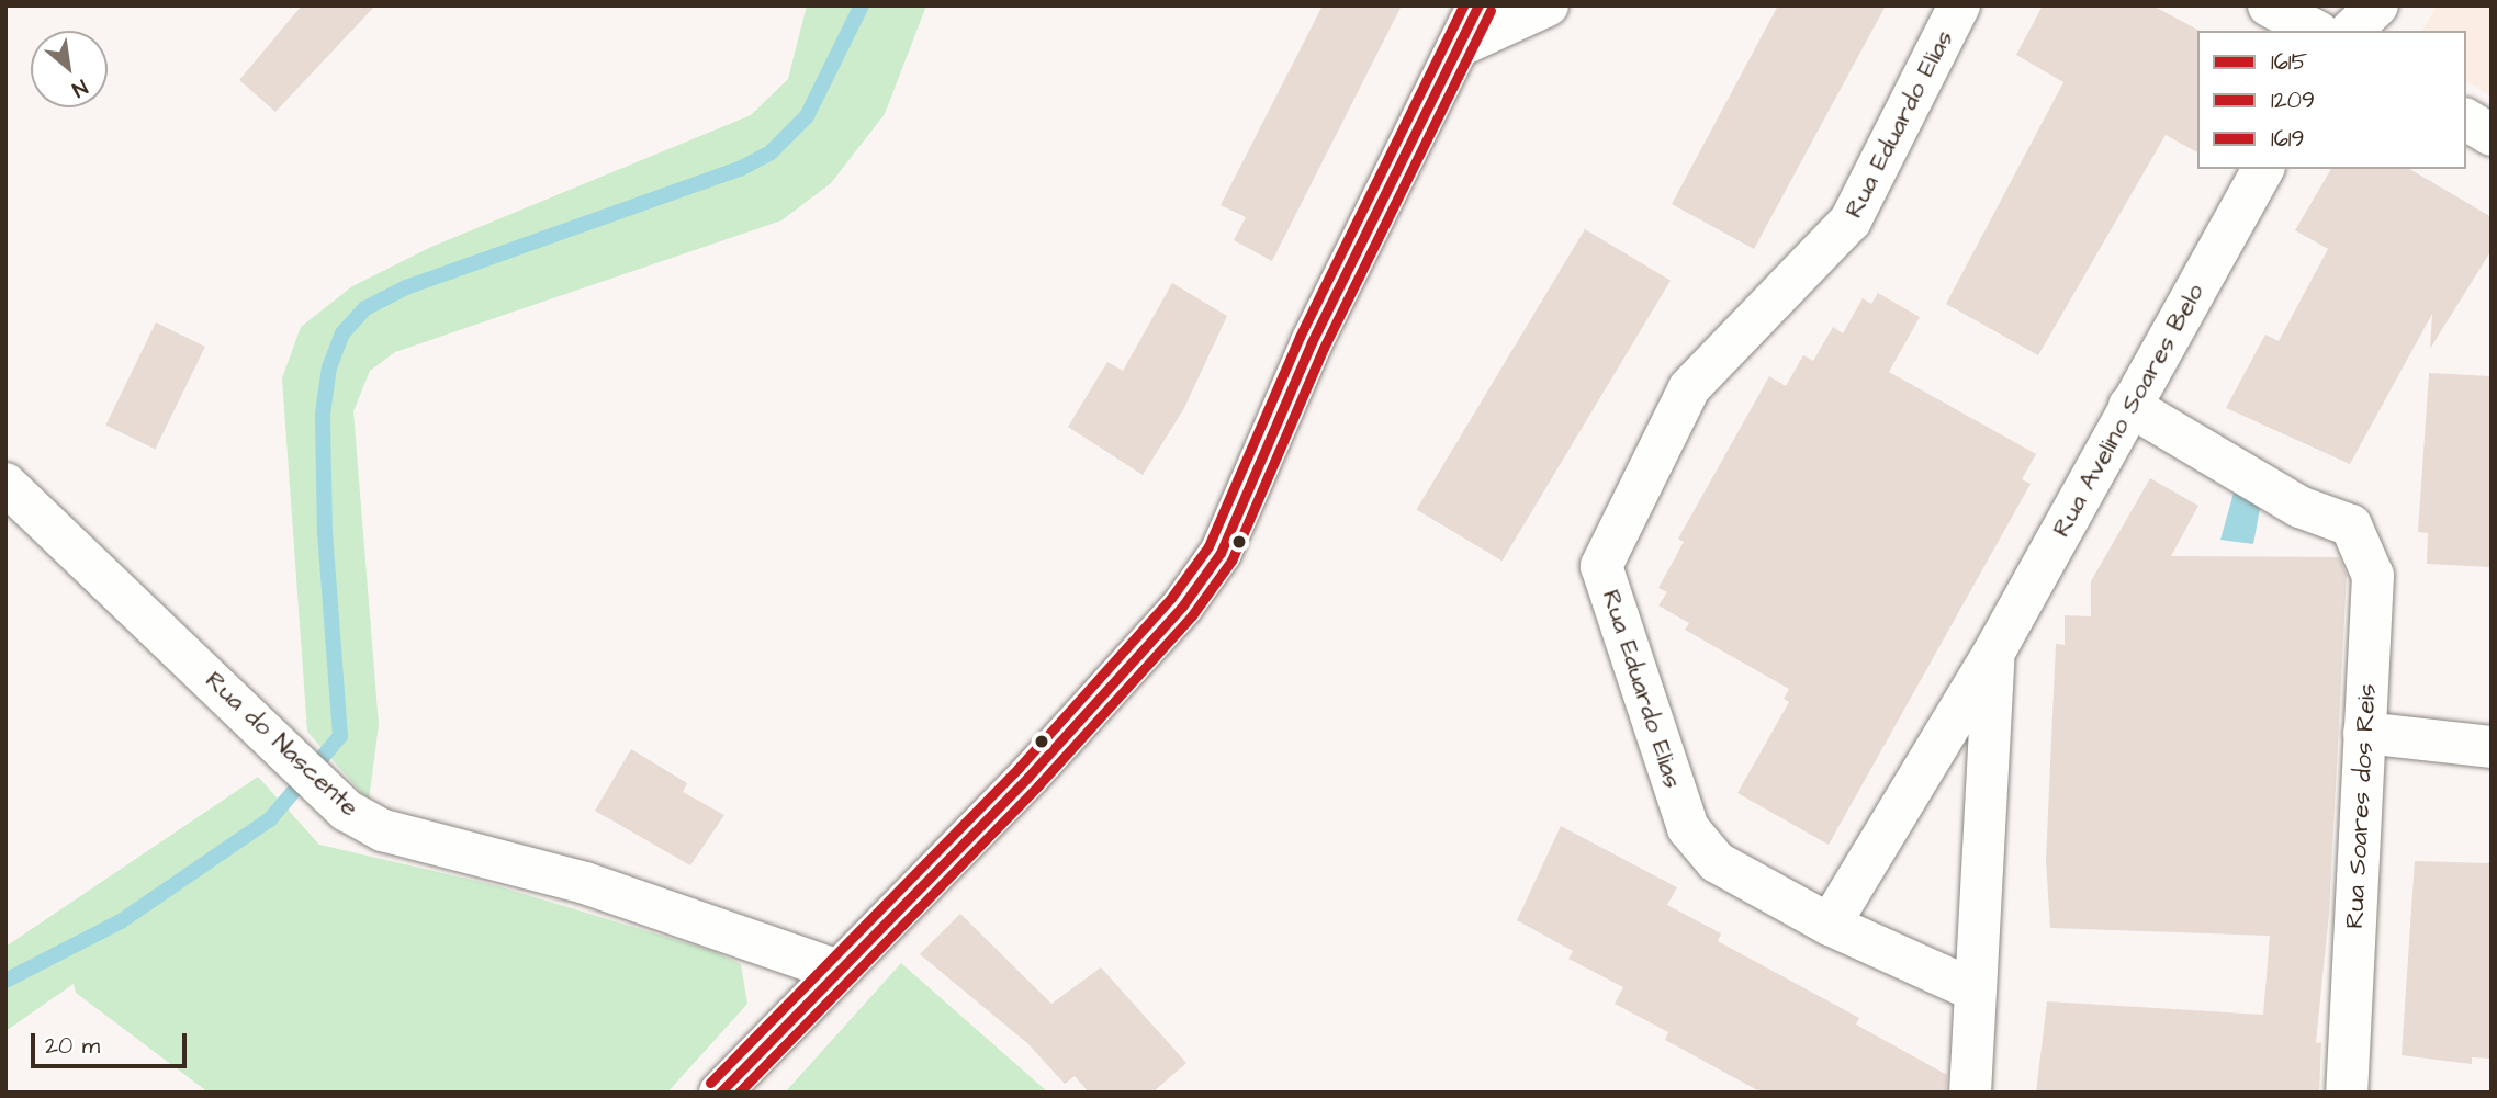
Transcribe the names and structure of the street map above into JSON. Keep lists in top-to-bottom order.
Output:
{
  "streets": {
    "street": [
      "Rua Eduardo Elias",
      "Rua Avelino Soares Belo",
      "Rua do Nascente",
      "Rua Soares dos Reis"
    ]
  },
  "crossings": [
    ["Rua Eduardo Elias", "Rua Avelino Soares Belo"],
    ["Rua Avelino Soares Belo", "Rua Soares dos Reis"]
  ],
  "lines": ["transit line 1615", "transit line 1619", "transit line 1209"],
  "legend": ["1615", "1209", "1619"],
  "scale_bar": "20 m",
  "north": "bottom right"
}
